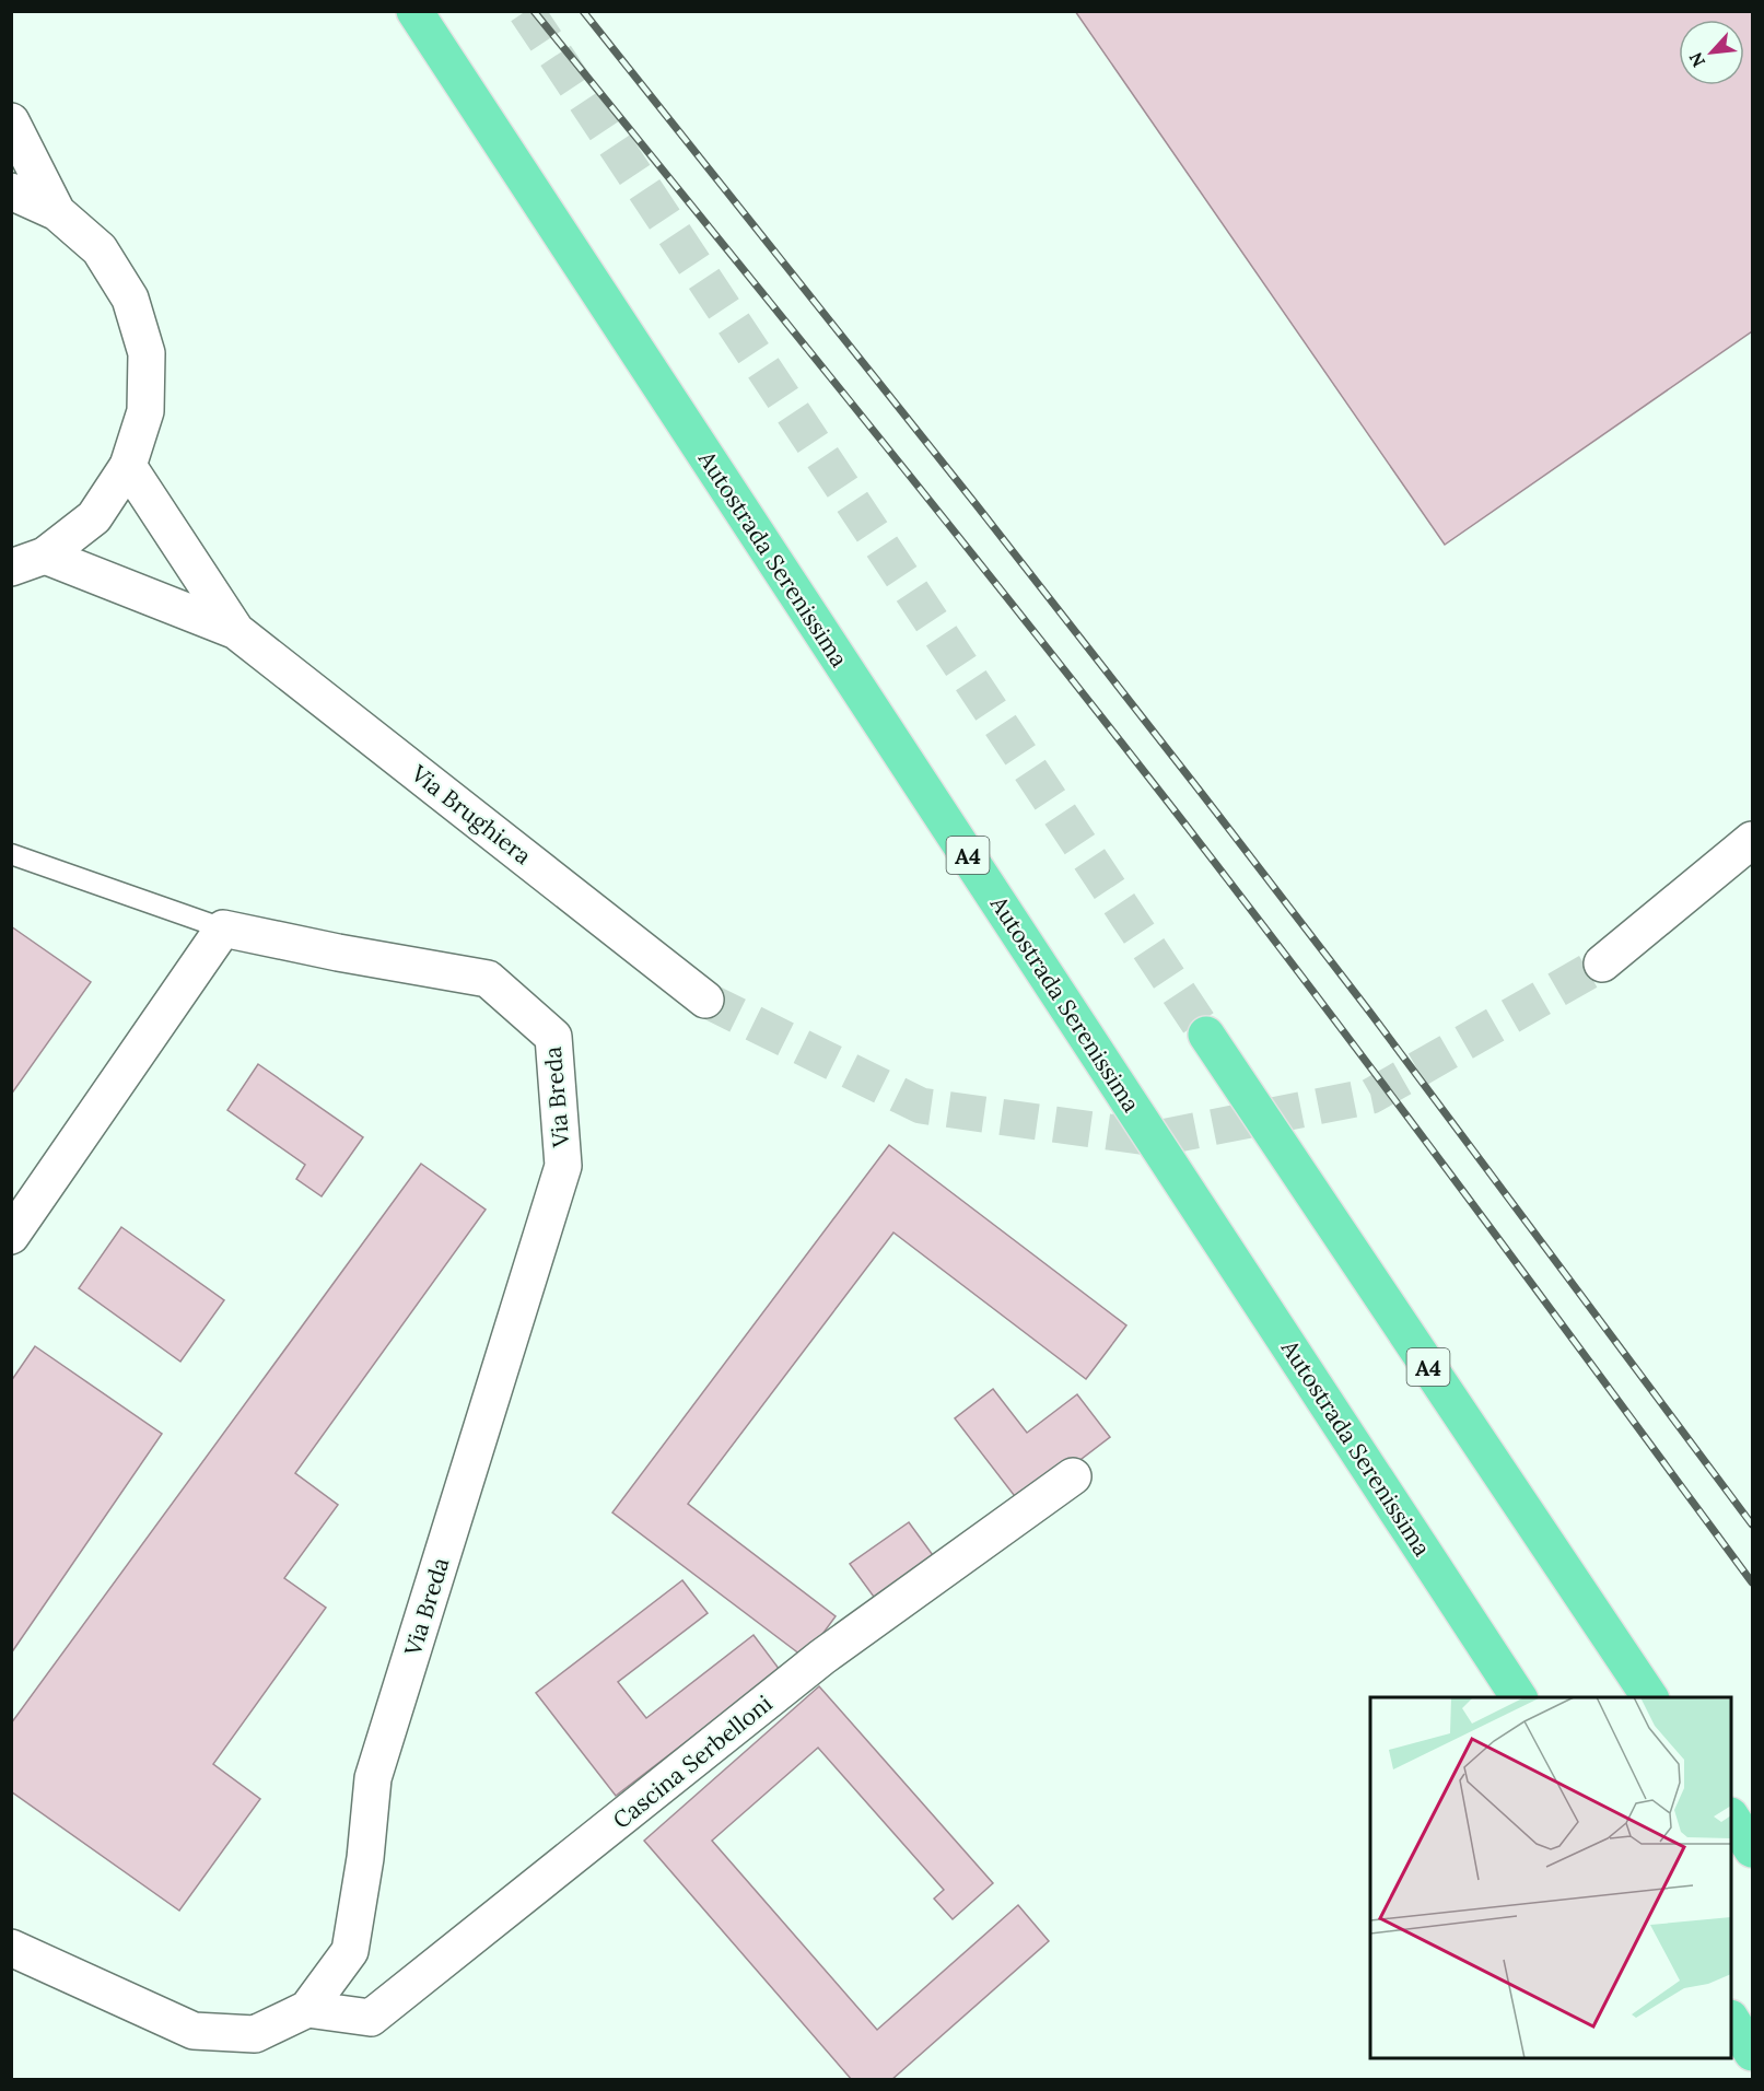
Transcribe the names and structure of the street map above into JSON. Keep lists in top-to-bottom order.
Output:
{
  "streets": {
    "highway": ["Autostrada Serenissima", "A4"],
    "street": ["Via Brughiera", "Via Breda", "Cascina Serbelloni"]
  },
  "crossings": [
    ["Via Breda", "Cascina Serbelloni"]
  ],
  "north": "bottom left"
}
